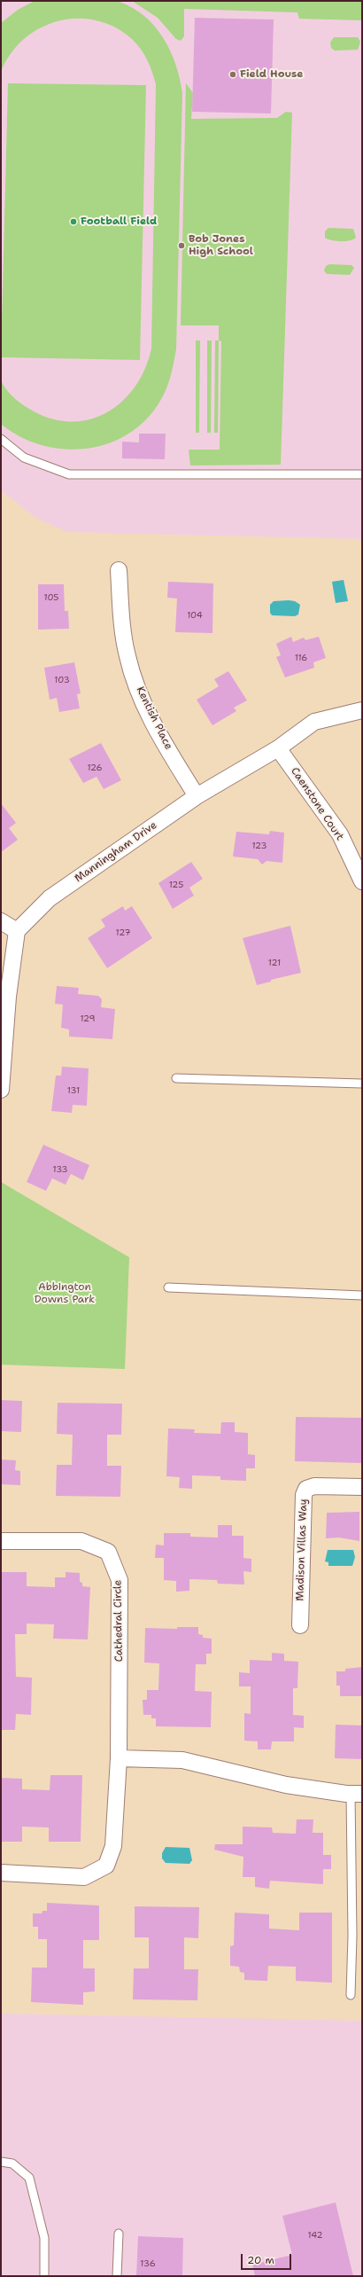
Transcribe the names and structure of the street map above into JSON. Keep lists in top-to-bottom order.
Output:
{
  "streets": {
    "street": [
      "Kentish Place",
      "Caenstone Court",
      "Manningham Drive",
      "Madison Villas Way",
      "Cathedral Circle"
    ]
  },
  "crossings": [
    ["Kentish Place", "Manningham Drive"],
    ["Caenstone Court", "Manningham Drive"]
  ],
  "parks": ["Abbington Downs Park"],
  "places": ["Field House", "Football Field", "Bob Jones High School"],
  "house_numbers": [
    "105",
    "104",
    "116",
    "103",
    "126",
    "123",
    "125",
    "127",
    "121",
    "129",
    "131",
    "133",
    "142",
    "136"
  ],
  "scale_bar": "20 m"
}
